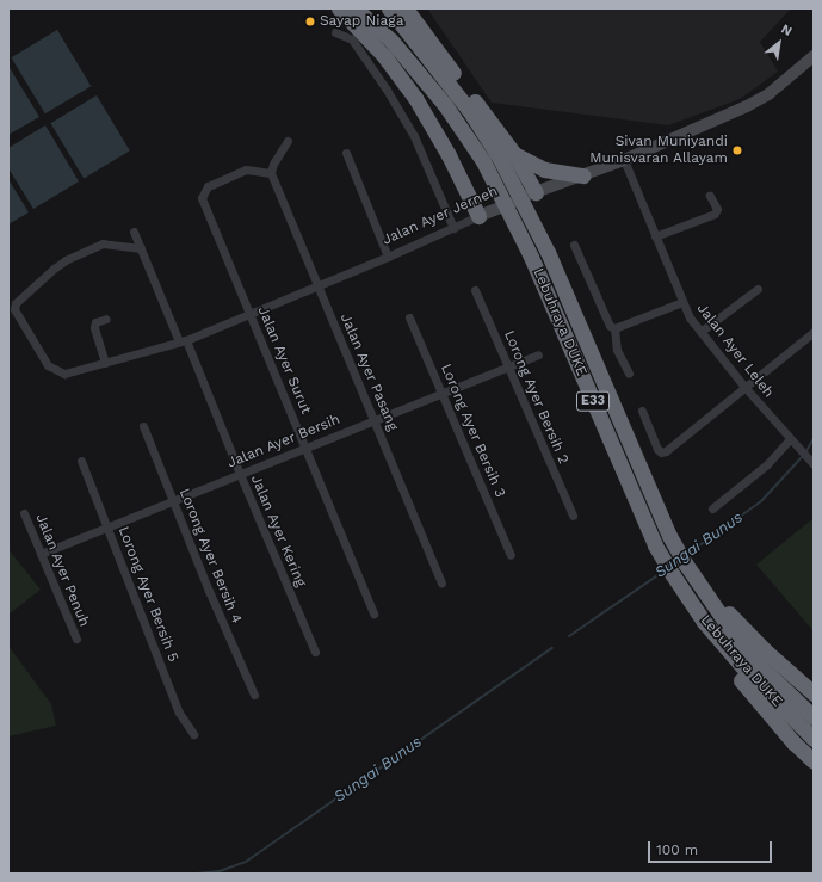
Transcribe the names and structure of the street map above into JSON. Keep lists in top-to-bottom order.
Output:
{
  "streets": {
    "highway": ["Lebuhraya DUKE", "E33"],
    "main road": ["Jalan Ayer Jerneh"],
    "street": [
      "Jalan Ayer Leleh",
      "Jalan Ayer Surut",
      "Jalan Ayer Pasang",
      "Lorong Ayer Bersih 2",
      "Lorong Ayer Bersih 3",
      "Jalan Ayer Bersih",
      "Jalan Ayer Kering",
      "Lorong Ayer Bersih 4",
      "Jalan Ayer Penuh",
      "Lorong Ayer Bersih 5"
    ]
  },
  "crossings": [
    ["Jalan Ayer Jerneh", "Jalan Ayer Leleh"],
    ["Jalan Ayer Jerneh", "Jalan Ayer Surut"],
    ["Jalan Ayer Jerneh", "Jalan Ayer Pasang"],
    ["Jalan Ayer Jerneh", "Jalan Ayer Kering"],
    ["Jalan Ayer Surut", "Jalan Ayer Pasang"],
    ["Jalan Ayer Surut", "Jalan Ayer Bersih"],
    ["Jalan Ayer Pasang", "Jalan Ayer Bersih"],
    ["Lorong Ayer Bersih 2", "Jalan Ayer Bersih"],
    ["Lorong Ayer Bersih 3", "Jalan Ayer Bersih"],
    ["Jalan Ayer Bersih", "Jalan Ayer Kering"],
    ["Jalan Ayer Bersih", "Lorong Ayer Bersih 4"],
    ["Jalan Ayer Bersih", "Jalan Ayer Penuh"],
    ["Jalan Ayer Bersih", "Lorong Ayer Bersih 5"]
  ],
  "water": ["Sungai Bunus"],
  "places": ["Sayap Niaga", "Sivan Muniyandi Munisvaran Allayam"],
  "scale_bar": "100 m",
  "north": "top right"
}
